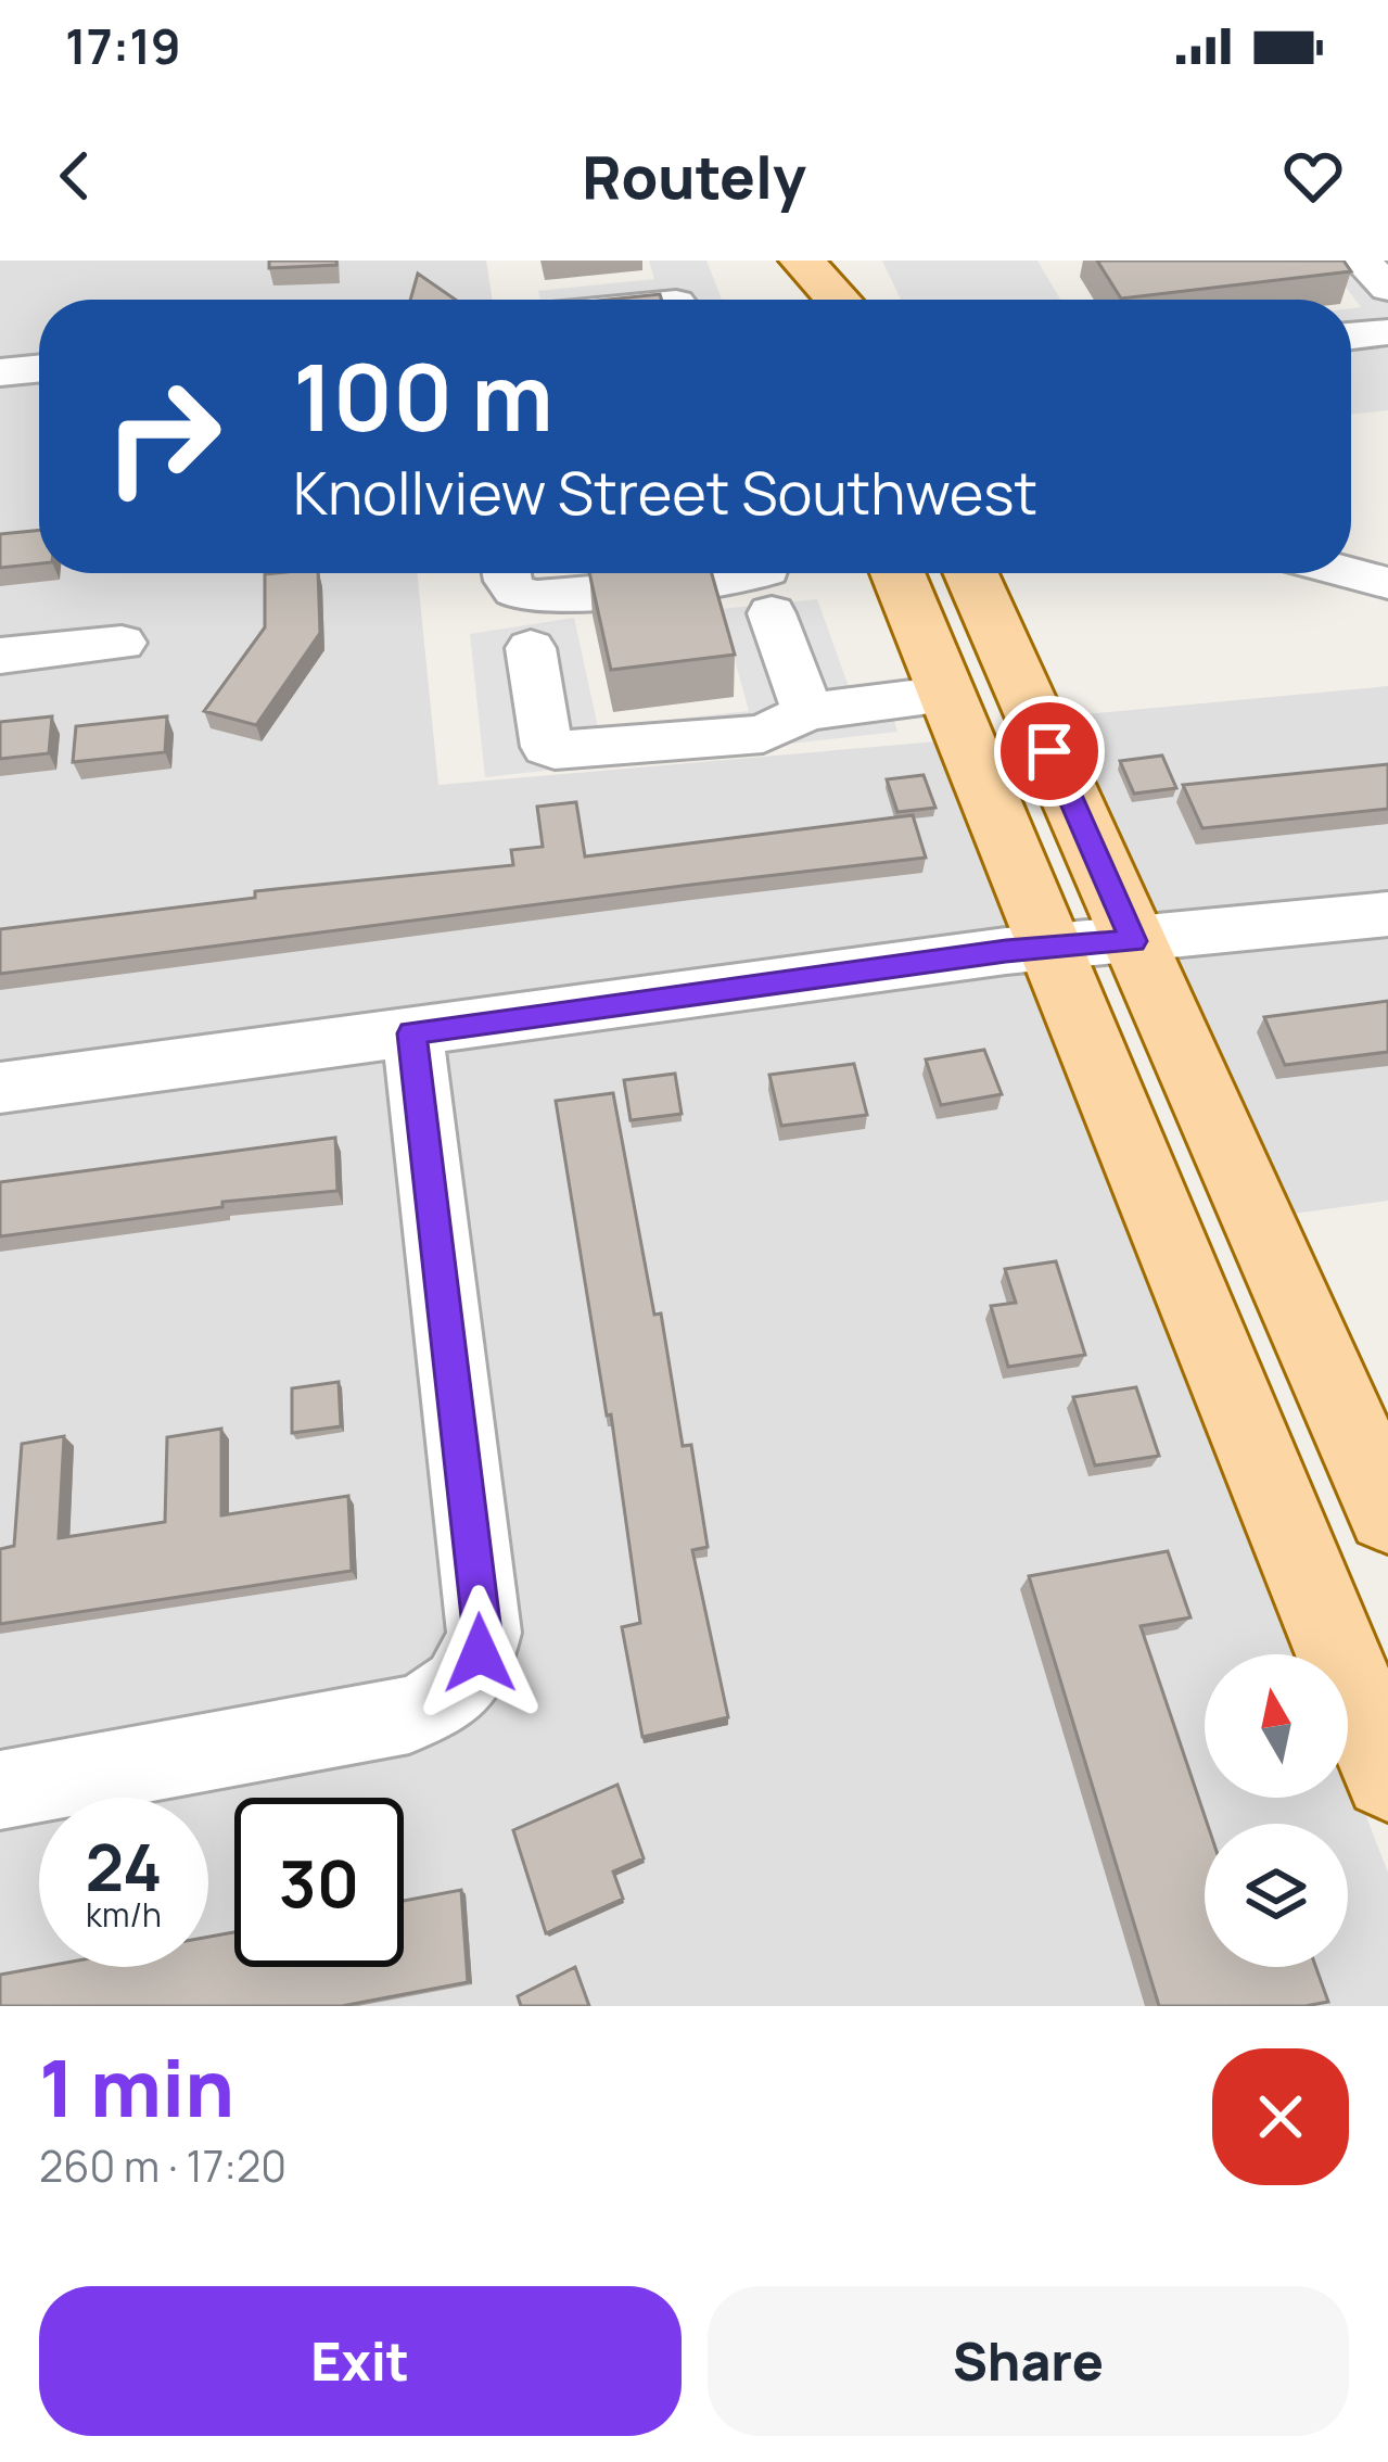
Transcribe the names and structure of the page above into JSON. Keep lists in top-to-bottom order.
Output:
{
  "north": "top",
  "page": {
    "status": "17:19",
    "header": "Routely",
    "turn": ["100 m", "Knollview Street Southwest"],
    "speed": "24 km/h",
    "limit": "30",
    "heading": ["1 min", "260 m · 17:20"],
    "buttons": ["Exit", "Share"]
  }
}
